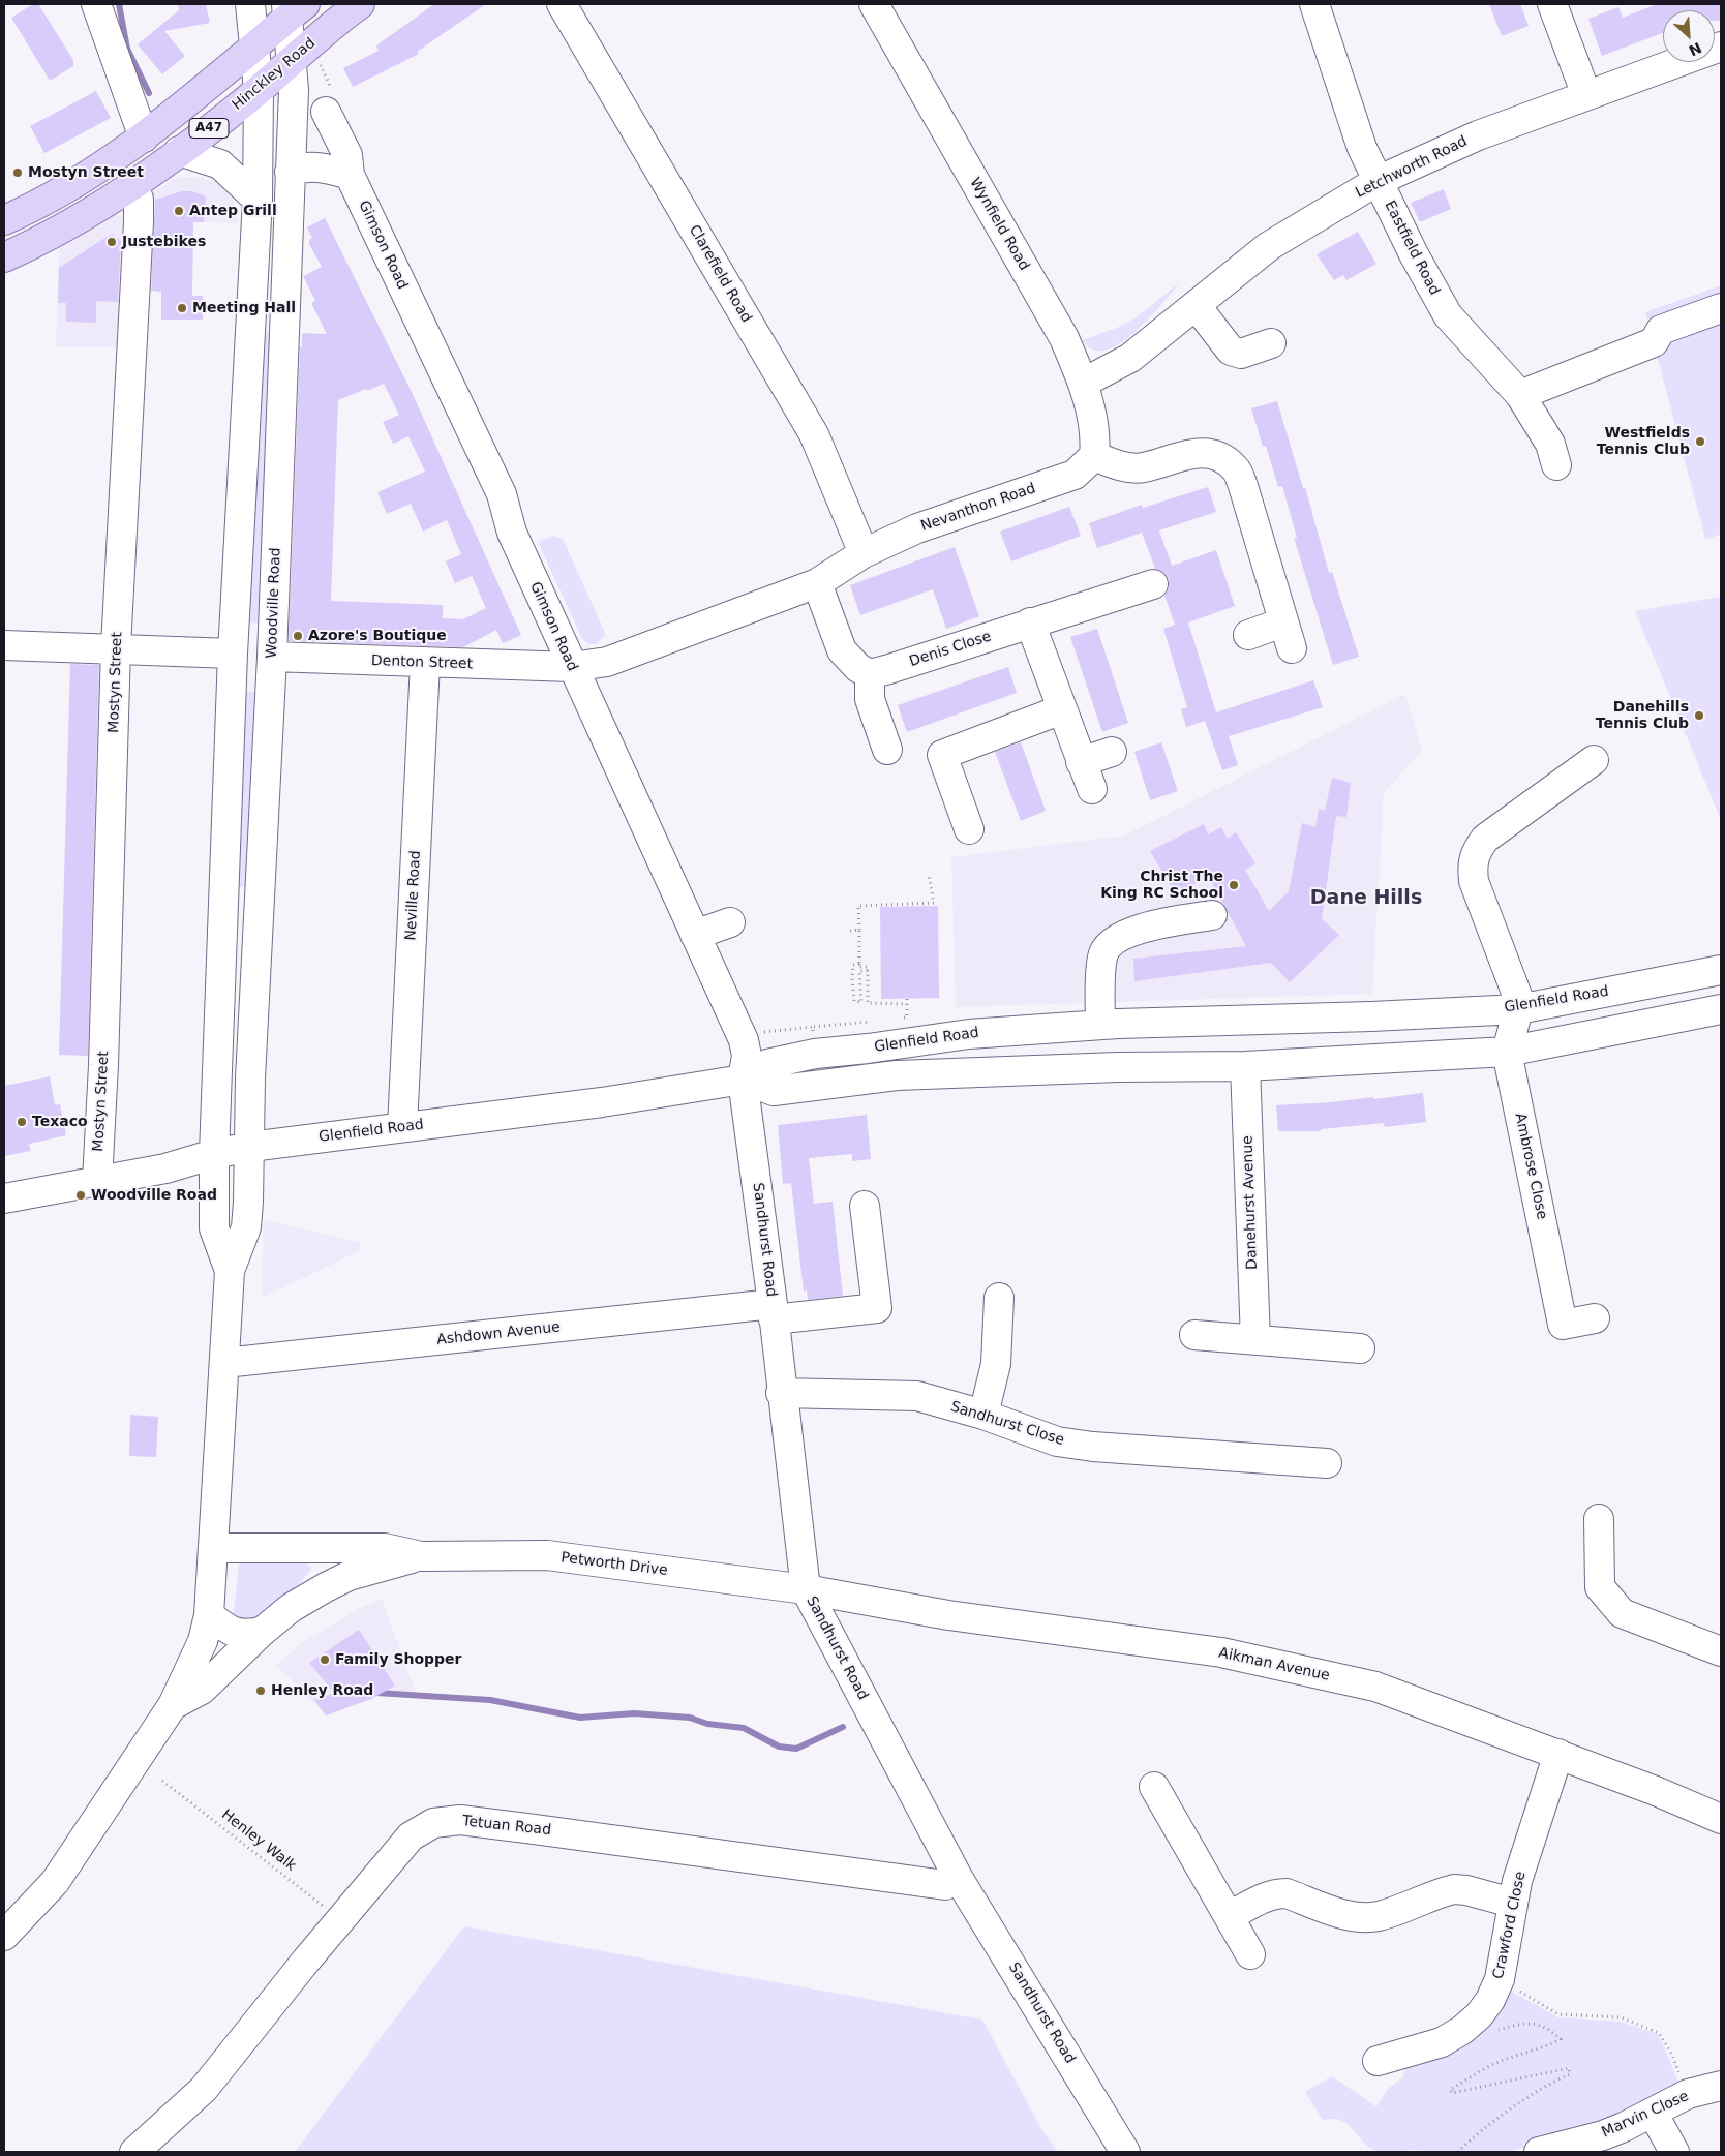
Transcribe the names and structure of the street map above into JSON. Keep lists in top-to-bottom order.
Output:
{
  "streets": {
    "main road": ["Hinckley Road", "A47"],
    "street": [
      "Letchworth Road",
      "Wynfield Road",
      "Gimson Road",
      "Eastfield Road",
      "Clarefield Road",
      "Nevanthon Road",
      "Woodville Road",
      "Denis Close",
      "Denton Street",
      "Mostyn Street",
      "Neville Road",
      "Glenfield Road",
      "Ambrose Close",
      "Danehurst Avenue",
      "Sandhurst Road",
      "Ashdown Avenue",
      "Sandhurst Close",
      "Petworth Drive",
      "Aikman Avenue",
      "Tetuan Road",
      "Crawford Close",
      "Marvin Close"
    ],
    "path": ["Henley Walk"]
  },
  "crossings": [
    ["Hinckley Road", "Woodville Road"],
    ["Hinckley Road", "Mostyn Street"],
    ["A47", "Woodville Road"],
    ["Letchworth Road", "Wynfield Road"],
    ["Letchworth Road", "Eastfield Road"],
    ["Wynfield Road", "Nevanthon Road"],
    ["Gimson Road", "Nevanthon Road"],
    ["Gimson Road", "Denton Street"],
    ["Gimson Road", "Glenfield Road"],
    ["Gimson Road", "Sandhurst Road"],
    ["Clarefield Road", "Nevanthon Road"],
    ["Nevanthon Road", "Denton Street"],
    ["Woodville Road", "Denton Street"],
    ["Woodville Road", "Glenfield Road"],
    ["Denton Street", "Neville Road"],
    ["Mostyn Street", "Glenfield Road"],
    ["Neville Road", "Glenfield Road"],
    ["Glenfield Road", "Ambrose Close"],
    ["Glenfield Road", "Danehurst Avenue"],
    ["Glenfield Road", "Sandhurst Road"],
    ["Sandhurst Road", "Ashdown Avenue"],
    ["Sandhurst Road", "Sandhurst Close"],
    ["Sandhurst Road", "Petworth Drive"],
    ["Sandhurst Road", "Aikman Avenue"],
    ["Sandhurst Road", "Tetuan Road"],
    ["Petworth Drive", "Aikman Avenue"],
    ["Aikman Avenue", "Crawford Close"],
    ["Tetuan Road", "Henley Walk"]
  ],
  "districts": ["Dane Hills"],
  "places": [
    "Mostyn Street",
    "Antep Grill",
    "Justebikes",
    "Meeting Hall",
    "Westfields Tennis Club",
    "Azore's Boutique",
    "Danehills Tennis Club",
    "Christ The King RC School",
    "Texaco",
    "Woodville Road",
    "Family Shopper",
    "Henley Road"
  ],
  "north": "bottom right"
}
